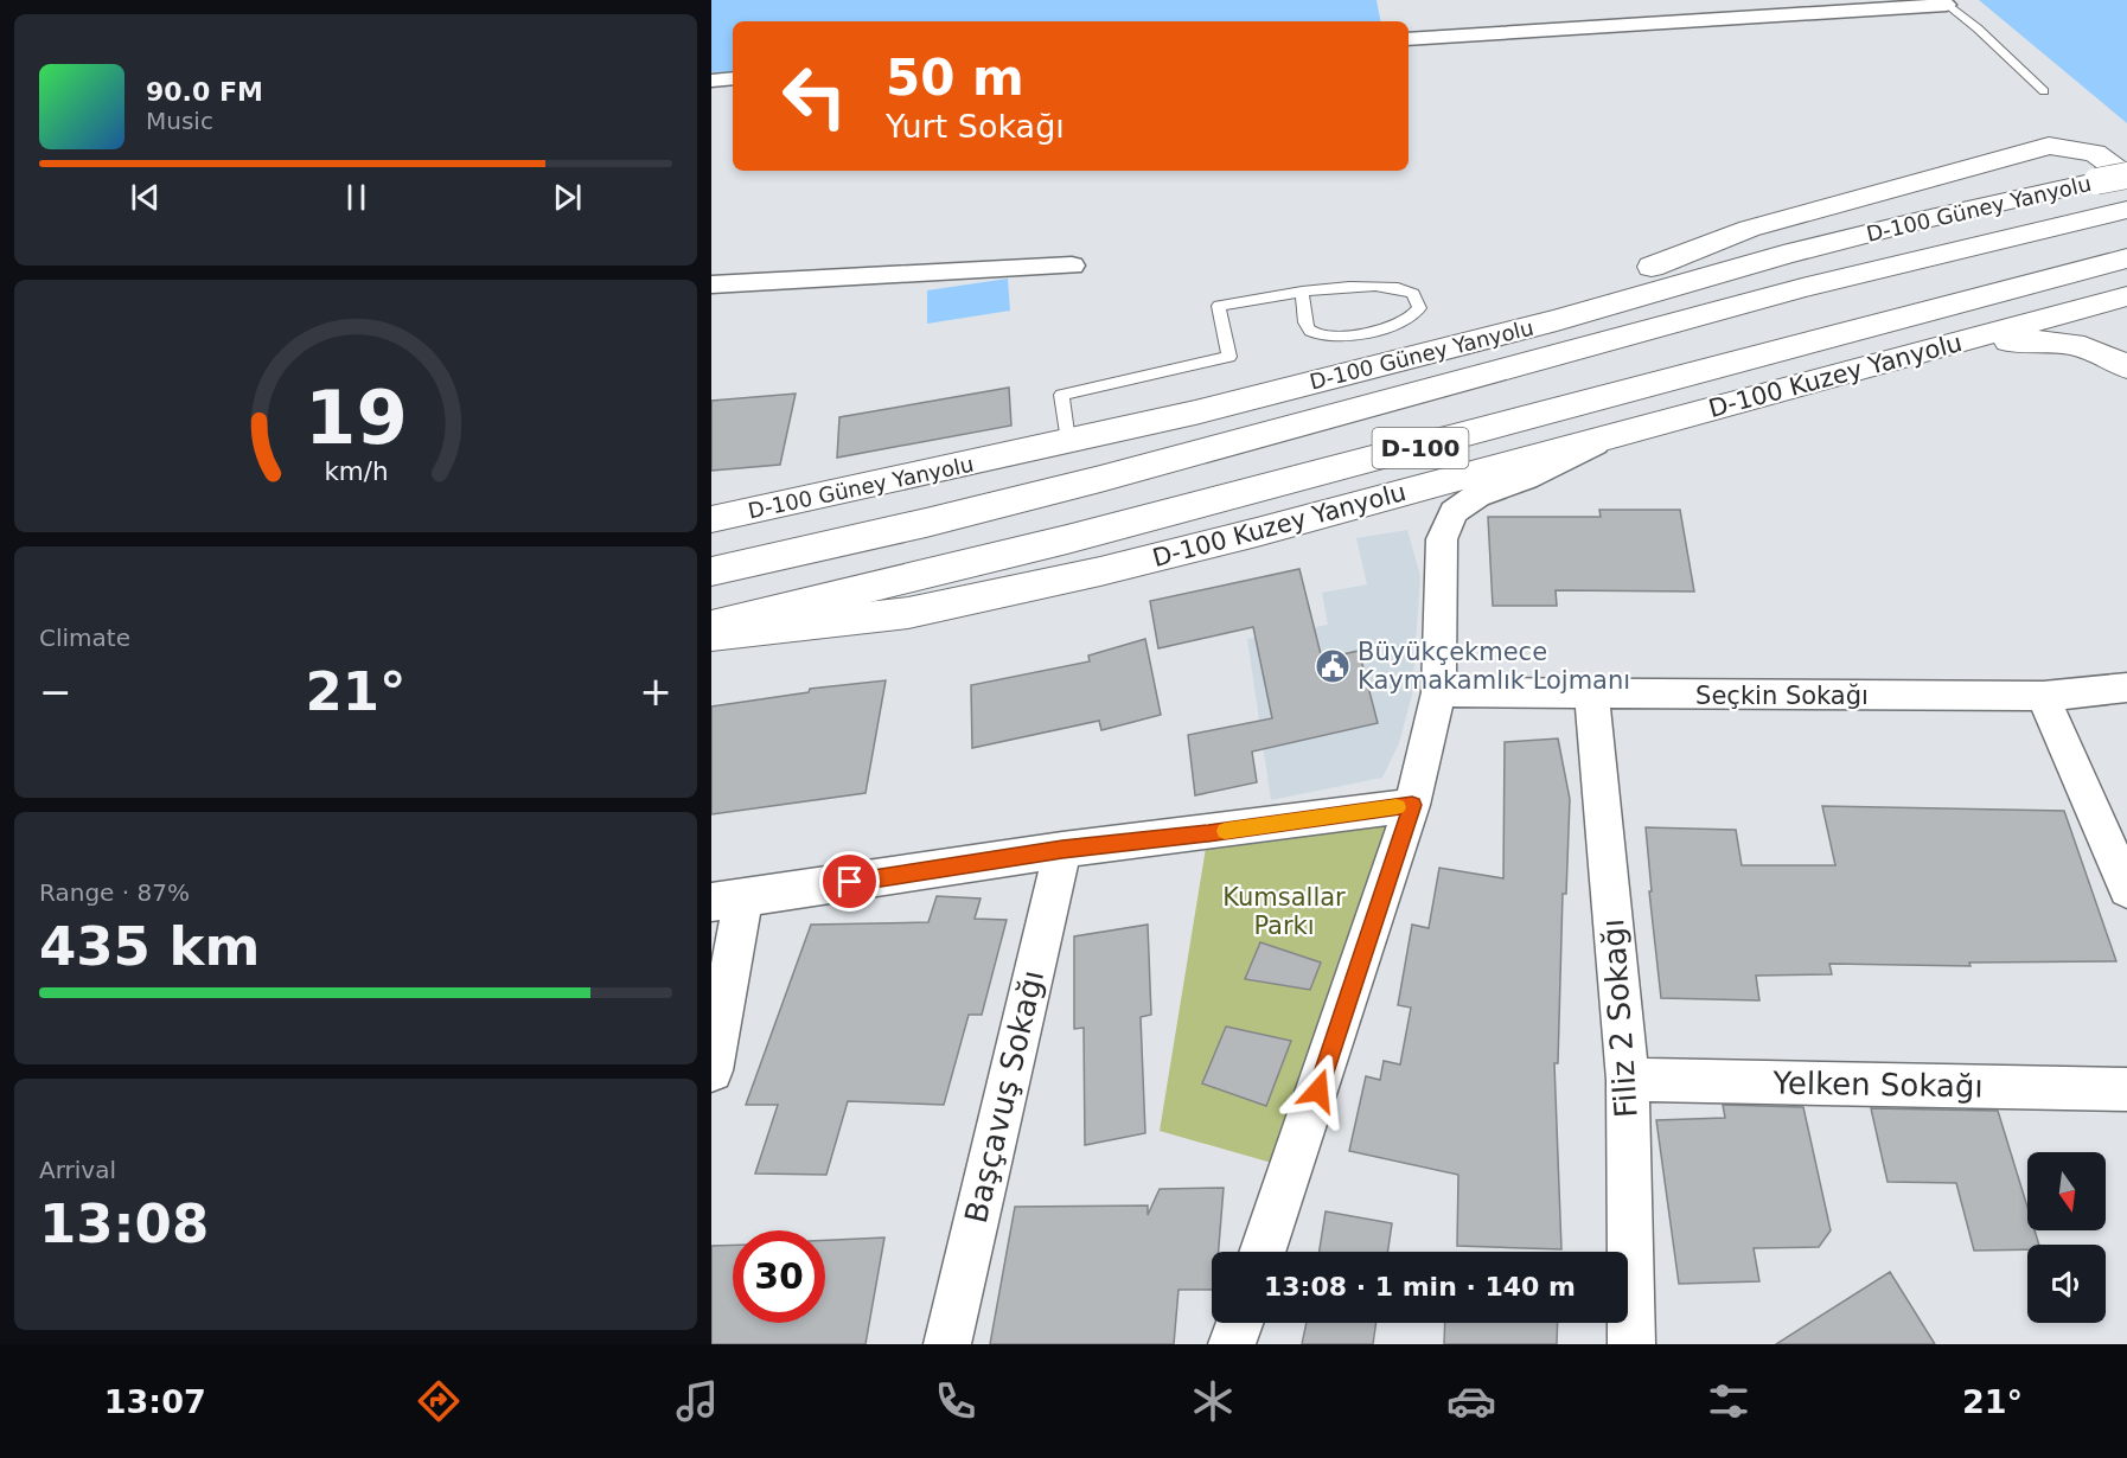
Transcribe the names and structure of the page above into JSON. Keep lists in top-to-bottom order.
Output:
{
  "streets": {
    "main road": ["D-100 Güney Yanyolu", "D-100 Kuzey Yanyolu", "D-100"],
    "street": [
      "Seçkin Sokağı",
      "Filiz 2 Sokağı",
      "Yelken Sokağı",
      "Başçavuş Sokağı"
    ]
  },
  "crossings": [
    ["Seçkin Sokağı", "Filiz 2 Sokağı"],
    ["Filiz 2 Sokağı", "Yelken Sokağı"]
  ],
  "parks": ["Kumsallar Parkı"],
  "places": {
    "public building": ["Büyükçekmece Kaymakamlık Lojmanı"]
  },
  "north": "bottom",
  "page": {
    "turn": ["50 m", "Yurt Sokağı"],
    "song": ["90.0 FM", "Music"],
    "tile": [
      "Climate",
      ["Range · 87%", "435 km"],
      ["Arrival", "13:08"]
    ],
    "heat": ["−", "21°", "+"],
    "limit": "30",
    "trip": "13:08 · 1 min · 140 m",
    "tabs": ["13:07", "21°"],
    "gauge": ["19", "km/h"]
  }
}
